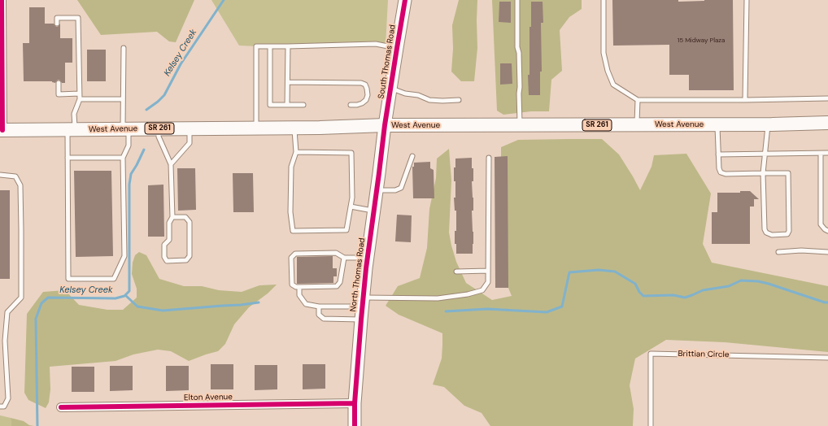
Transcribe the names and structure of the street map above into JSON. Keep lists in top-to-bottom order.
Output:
{
  "streets": {
    "main road": ["West Avenue", "SR 261"],
    "street": ["South Thomas Road", "North Thomas Road", "Elton Avenue"],
    "lane": ["Brittian Circle"]
  },
  "crossings": [
    ["South Thomas Road", "West Avenue"],
    ["South Thomas Road", "North Thomas Road"],
    ["West Avenue", "SR 261"],
    ["West Avenue", "North Thomas Road"],
    ["North Thomas Road", "Elton Avenue"]
  ],
  "water": ["Kelsey Creek"],
  "house_numbers": ["15 Midway Plaza"]
}
